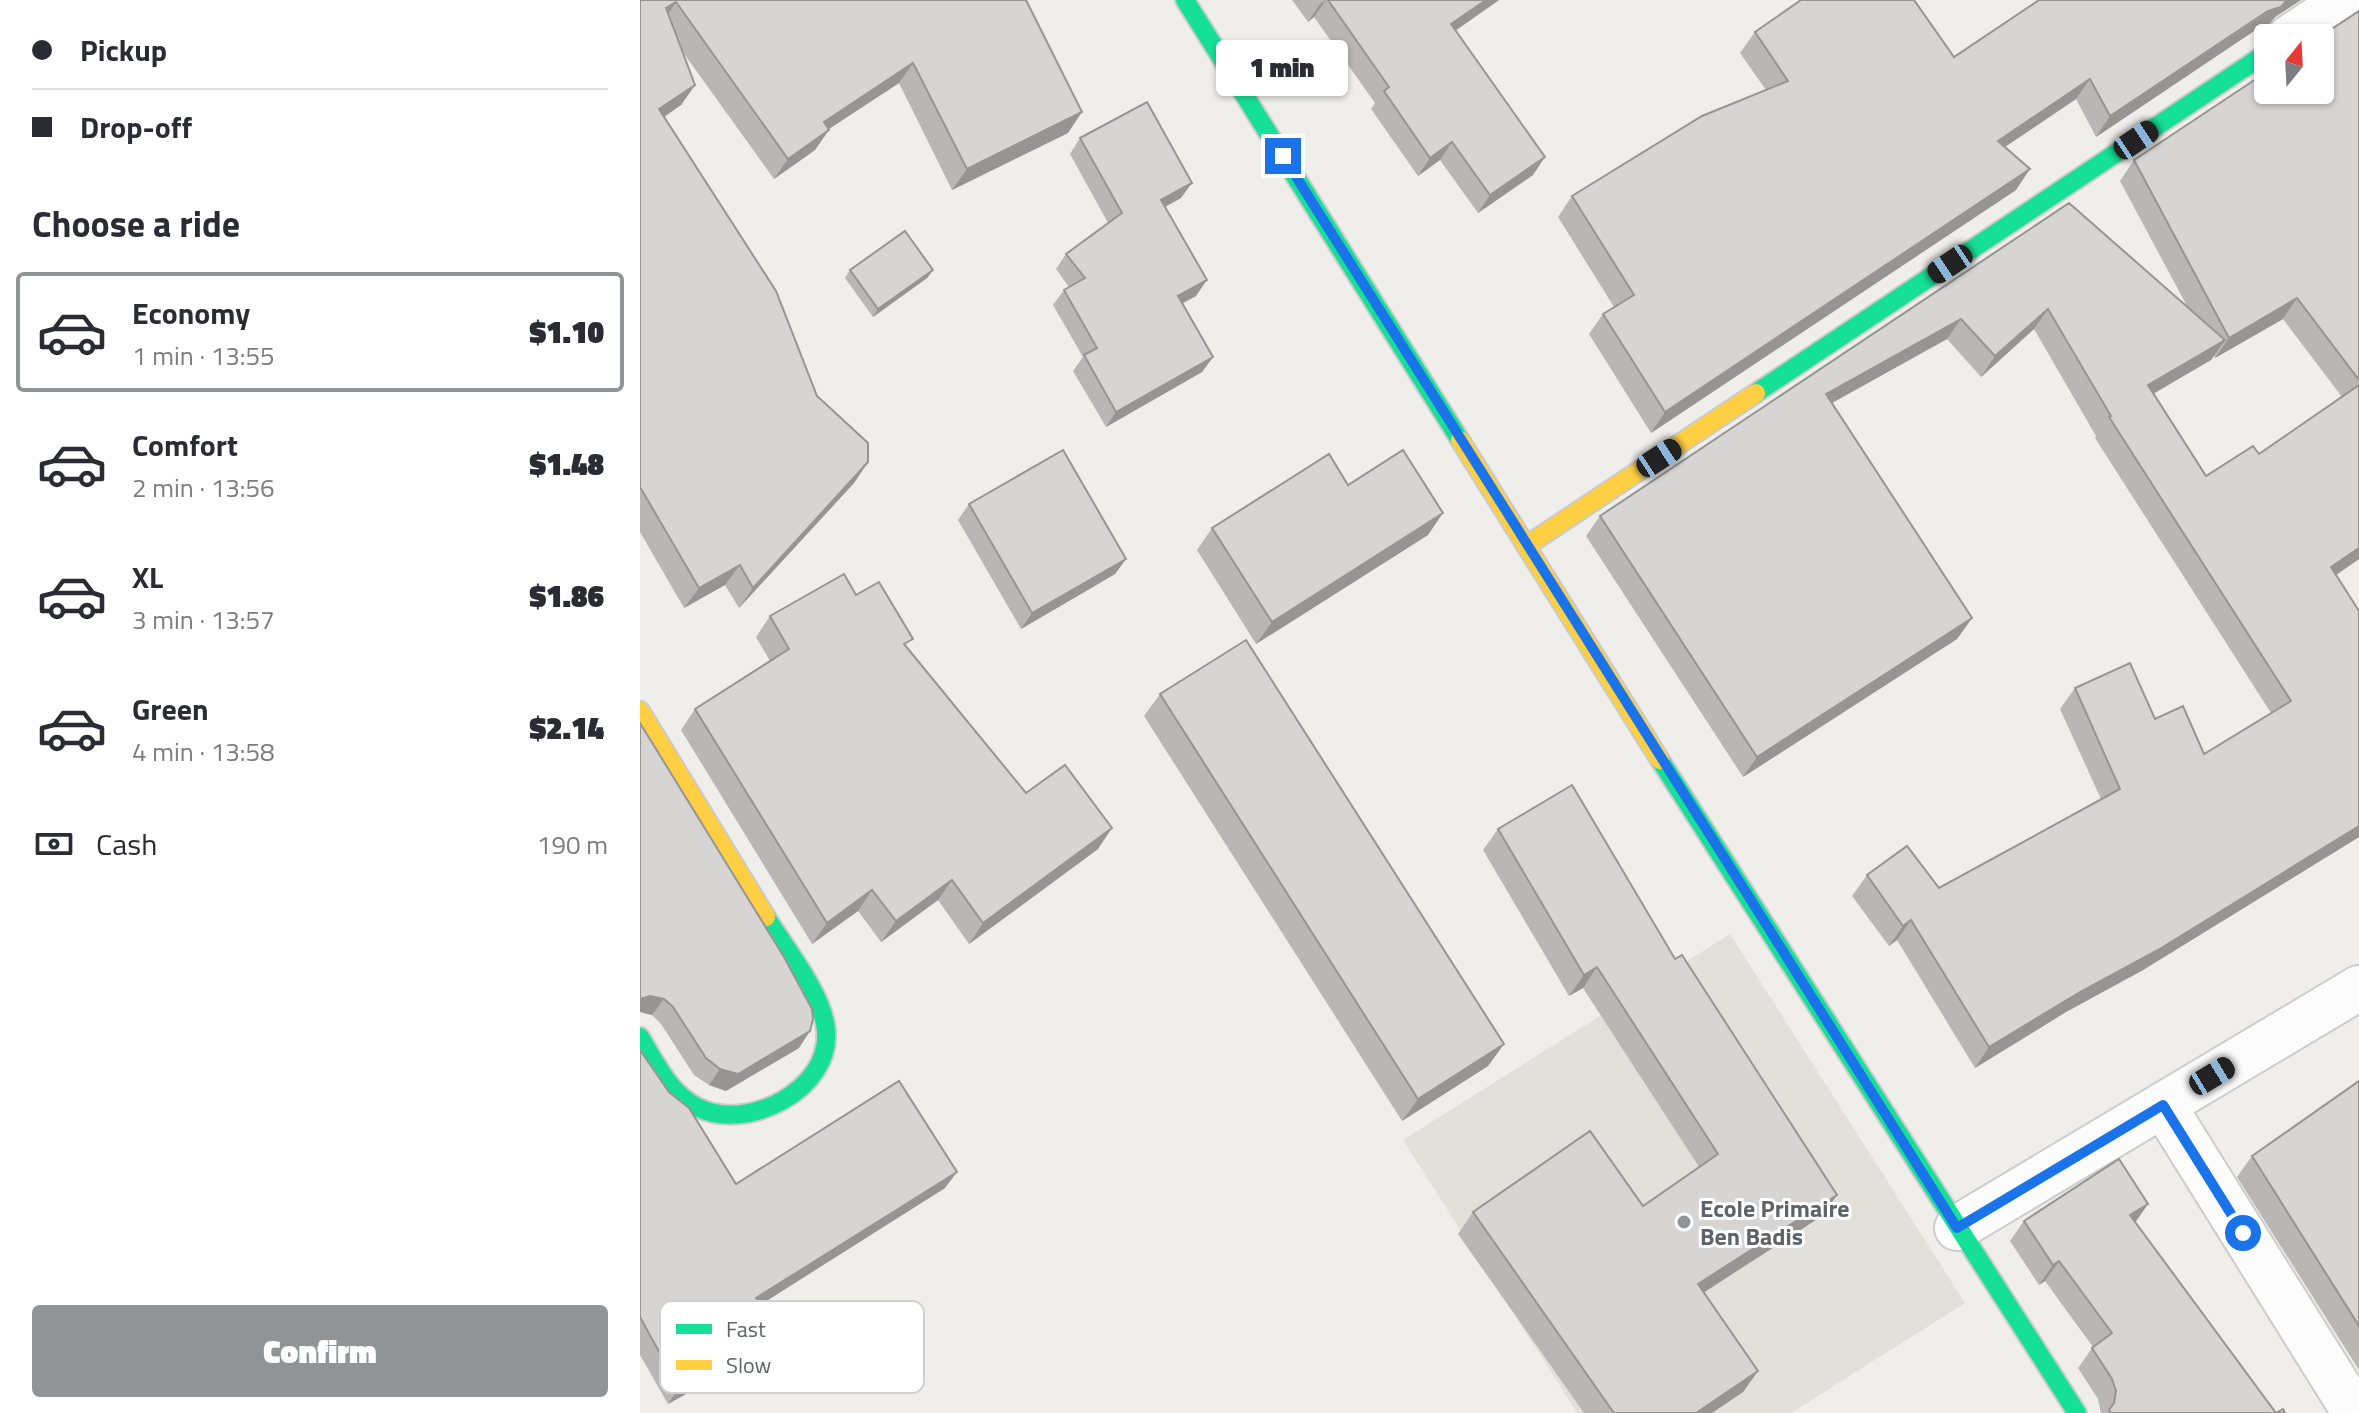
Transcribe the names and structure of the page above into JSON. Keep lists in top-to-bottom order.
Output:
{
  "places": ["Ecole Primaire Ben Badis"],
  "legend": ["Fast", "Slow"],
  "north": "top",
  "page": {
    "banner": ["Pickup", "Drop-off"],
    "bubble": "1 min",
    "heading": "Choose a ride",
    "list": [
      {
        "name": "Economy",
        "note": "1 min · 13:55",
        "value": "$1.10"
      },
      {
        "name": "Comfort",
        "note": "2 min · 13:56",
        "value": "$1.48"
      },
      {
        "name": "XL",
        "note": "3 min · 13:57",
        "value": "$1.86"
      },
      {
        "name": "Green",
        "note": "4 min · 13:58",
        "value": "$2.14"
      }
    ],
    "pay": ["Cash", "190 m"],
    "buttons": "Confirm"
  }
}
